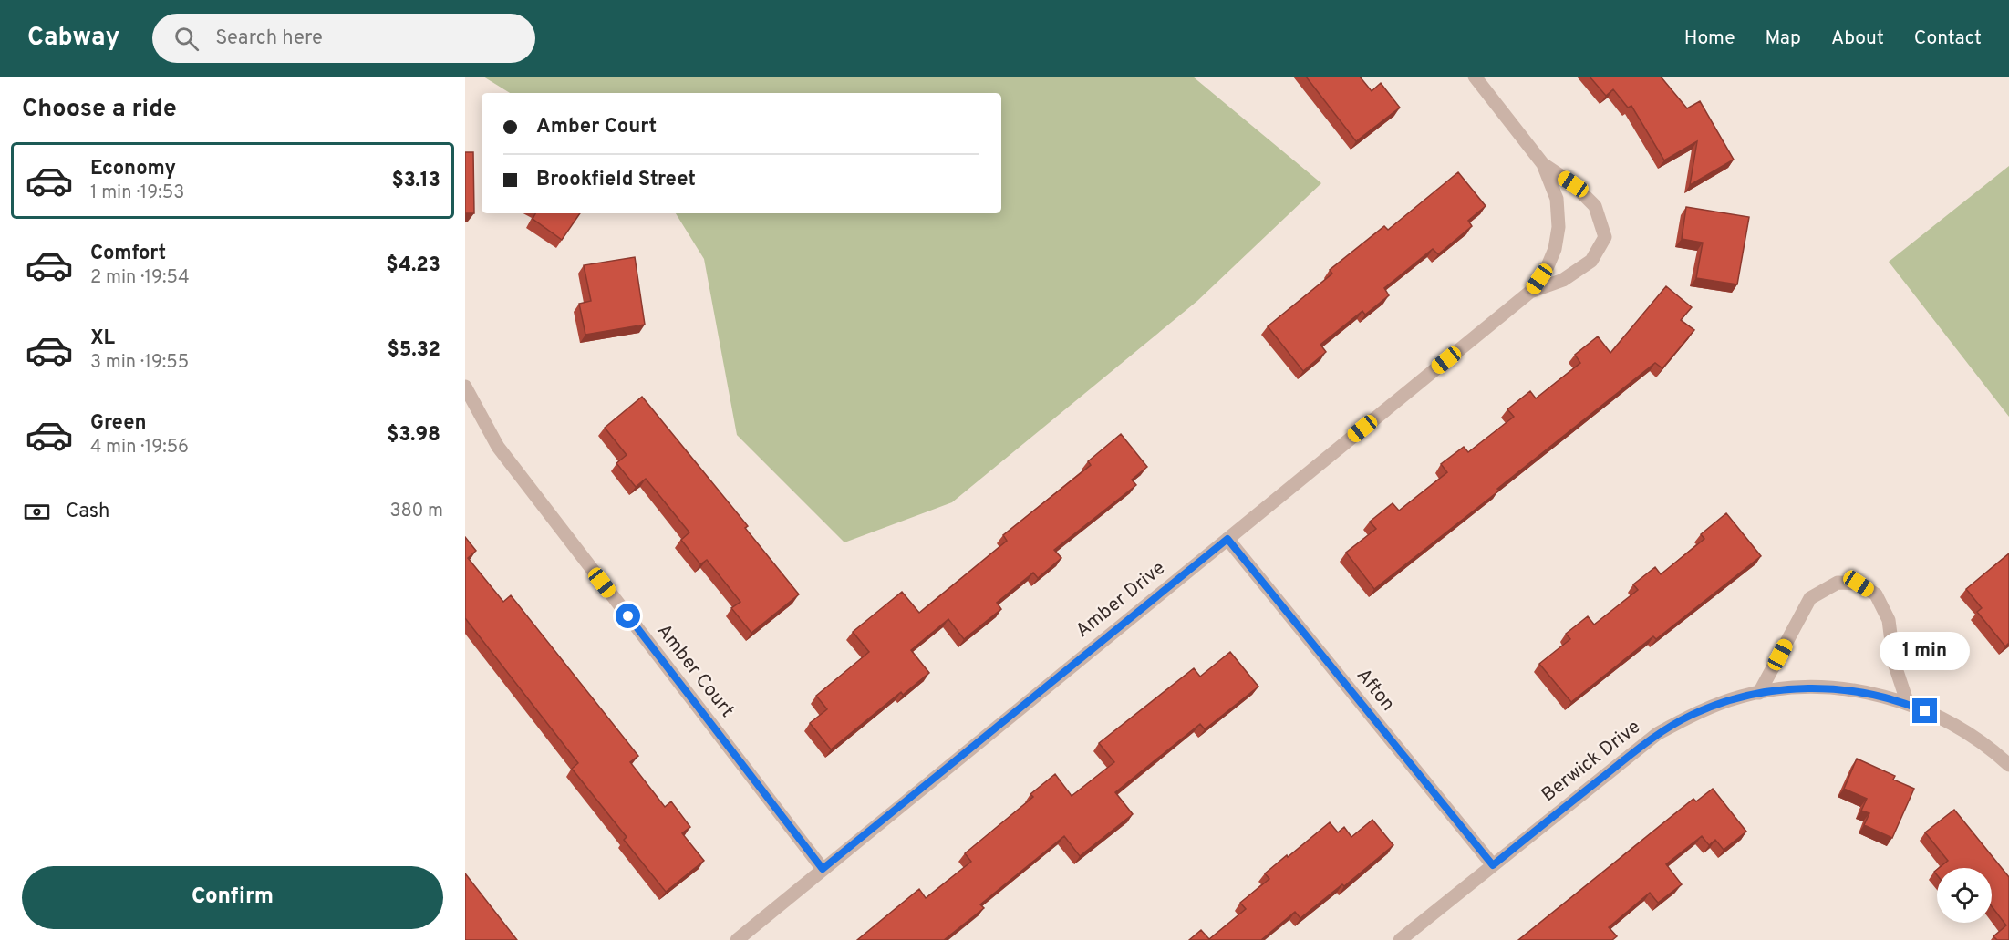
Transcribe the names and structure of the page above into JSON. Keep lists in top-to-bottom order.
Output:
{
  "streets": {
    "street": [
      "Amber Drive",
      "Amber Court",
      "Afton",
      "Berwick Drive"
    ]
  },
  "crossings": [
    ["Amber Drive", "Amber Court"],
    ["Amber Drive", "Afton"],
    ["Afton", "Berwick Drive"]
  ],
  "page": {
    "header": "Cabway",
    "search": "Search here",
    "nav": [
      "Home",
      "Map",
      "About",
      "Contact"
    ],
    "heading": "Choose a ride",
    "banner": ["Amber Court", "Brookfield Street"],
    "list": [
      {
        "name": "Economy",
        "note": "1 min · 19:53",
        "value": "$3.13"
      },
      {
        "name": "Comfort",
        "note": "2 min · 19:54",
        "value": "$4.23"
      },
      {
        "name": "XL",
        "note": "3 min · 19:55",
        "value": "$5.32"
      },
      {
        "name": "Green",
        "note": "4 min · 19:56",
        "value": "$3.98"
      }
    ],
    "pay": ["Cash", "380 m"],
    "bubble": "1 min",
    "buttons": "Confirm"
  }
}
